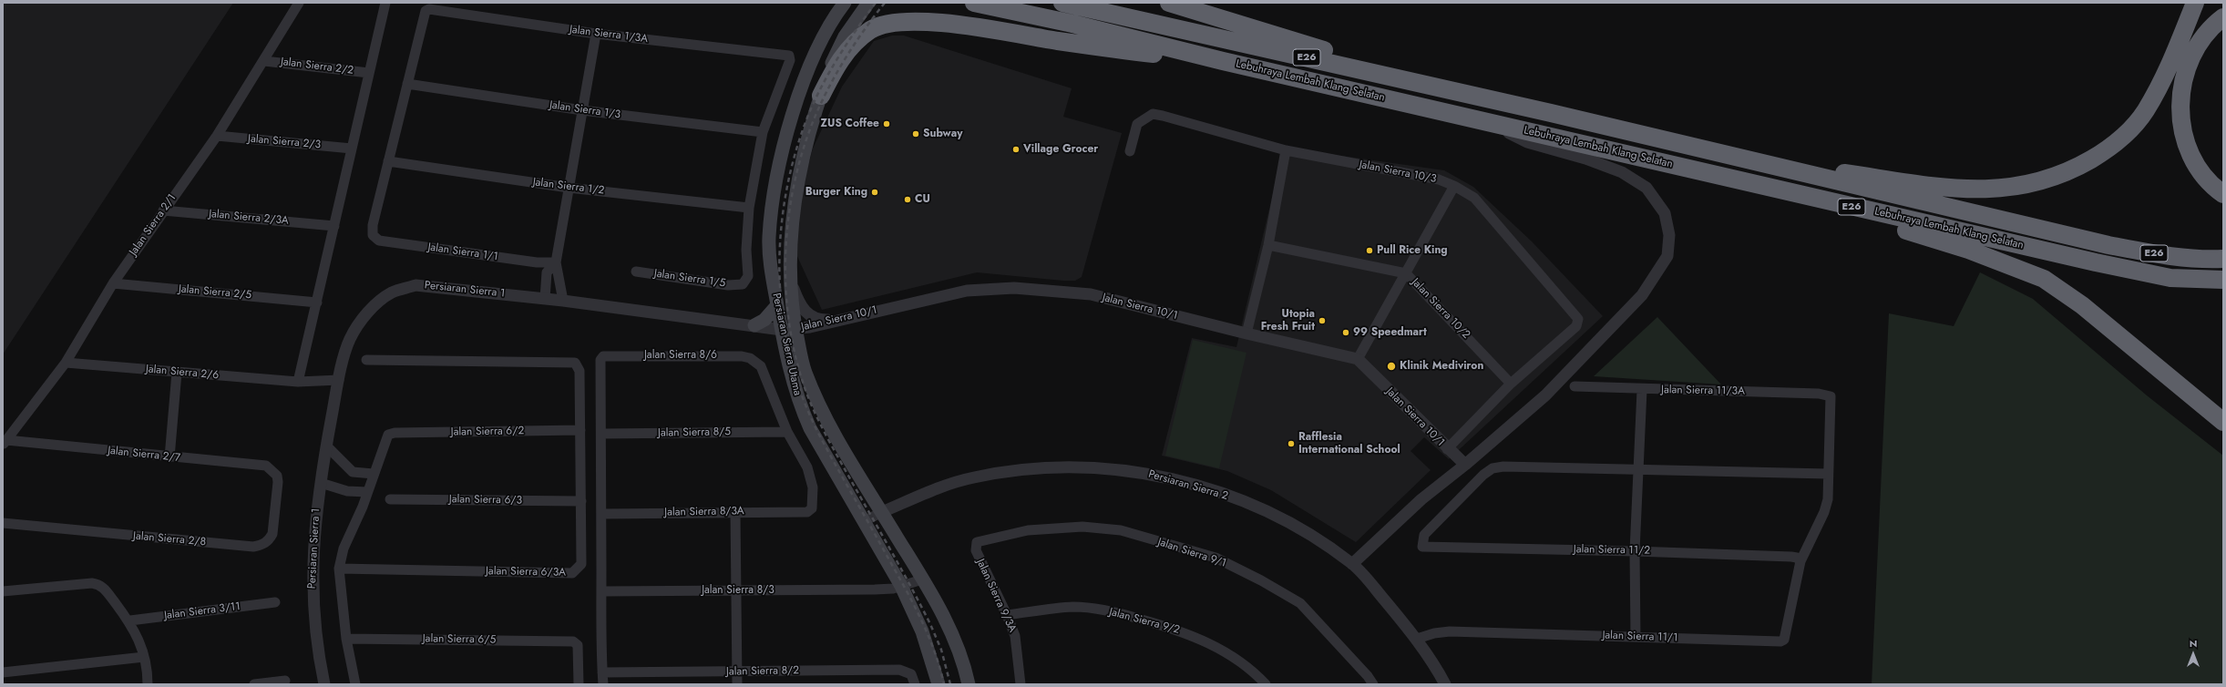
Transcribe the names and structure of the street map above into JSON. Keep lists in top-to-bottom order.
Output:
{
  "streets": {
    "highway": ["E26", "Lebuhraya Lembah Klang Selatan"],
    "main road": ["Persiaran Sierra Utama"],
    "street": [
      "Jalan Sierra 1/3A",
      "Jalan Sierra 2/2",
      "Jalan Sierra 1/3",
      "Jalan Sierra 2/3",
      "Jalan Sierra 10/3",
      "Jalan Sierra 1/2",
      "Jalan Sierra 2/3A",
      "Jalan Sierra 2/1",
      "Jalan Sierra 1/1",
      "Jalan Sierra 1/5",
      "Persiaran Sierra 1",
      "Jalan Sierra 2/5",
      "Jalan Sierra 10/1",
      "Jalan Sierra 10/2",
      "Jalan Sierra 8/6",
      "Jalan Sierra 2/6",
      "Jalan Sierra 11/3A",
      "Jalan Sierra 6/2",
      "Jalan Sierra 8/5",
      "Jalan Sierra 2/7",
      "Persiaran Sierra 2",
      "Jalan Sierra 6/3",
      "Jalan Sierra 8/3A",
      "Jalan Sierra 2/8",
      "Jalan Sierra 11/2",
      "Jalan Sierra 9/1",
      "Jalan Sierra 6/3A",
      "Jalan Sierra 8/3",
      "Jalan Sierra 9/3A",
      "Jalan Sierra 3/11",
      "Jalan Sierra 9/2",
      "Jalan Sierra 11/1",
      "Jalan Sierra 6/5",
      "Jalan Sierra 8/2"
    ]
  },
  "crossings": [
    ["Jalan Sierra 1/3A", "Jalan Sierra 1/3"],
    ["Jalan Sierra 2/2", "Jalan Sierra 2/1"],
    ["Jalan Sierra 2/3", "Jalan Sierra 2/1"],
    ["Jalan Sierra 10/3", "Jalan Sierra 10/2"],
    ["Jalan Sierra 1/2", "Jalan Sierra 1/1"],
    ["Jalan Sierra 1/2", "Jalan Sierra 1/5"],
    ["Jalan Sierra 2/3A", "Jalan Sierra 2/1"],
    ["Jalan Sierra 2/1", "Jalan Sierra 2/5"],
    ["Jalan Sierra 2/1", "Jalan Sierra 2/6"],
    ["Jalan Sierra 2/1", "Jalan Sierra 2/7"],
    ["Persiaran Sierra 1", "Jalan Sierra 10/1"],
    ["Persiaran Sierra 1", "Persiaran Sierra Utama"],
    ["Persiaran Sierra 1", "Jalan Sierra 2/6"],
    ["Jalan Sierra 10/1", "Persiaran Sierra Utama"],
    ["Persiaran Sierra Utama", "Persiaran Sierra 2"],
    ["Persiaran Sierra Utama", "Jalan Sierra 8/3"],
    ["Jalan Sierra 8/6", "Jalan Sierra 8/5"],
    ["Jalan Sierra 8/6", "Jalan Sierra 8/3A"],
    ["Jalan Sierra 11/3A", "Jalan Sierra 11/1"],
    ["Jalan Sierra 6/2", "Jalan Sierra 6/3A"],
    ["Jalan Sierra 8/5", "Jalan Sierra 8/3A"],
    ["Jalan Sierra 2/7", "Jalan Sierra 2/8"],
    ["Persiaran Sierra 2", "Jalan Sierra 11/1"],
    ["Jalan Sierra 6/3", "Jalan Sierra 6/3A"],
    ["Jalan Sierra 11/2", "Jalan Sierra 11/1"],
    ["Jalan Sierra 9/1", "Jalan Sierra 9/3A"],
    ["Jalan Sierra 9/3A", "Jalan Sierra 9/2"]
  ],
  "places": [
    "ZUS Coffee",
    "Subway",
    "Village Grocer",
    "Burger King",
    "CU",
    "Pull Rice King",
    "Utopia Fresh Fruit",
    "99 Speedmart",
    "Klinik Mediviron",
    "Rafflesia International School"
  ],
  "north": "top"
}
